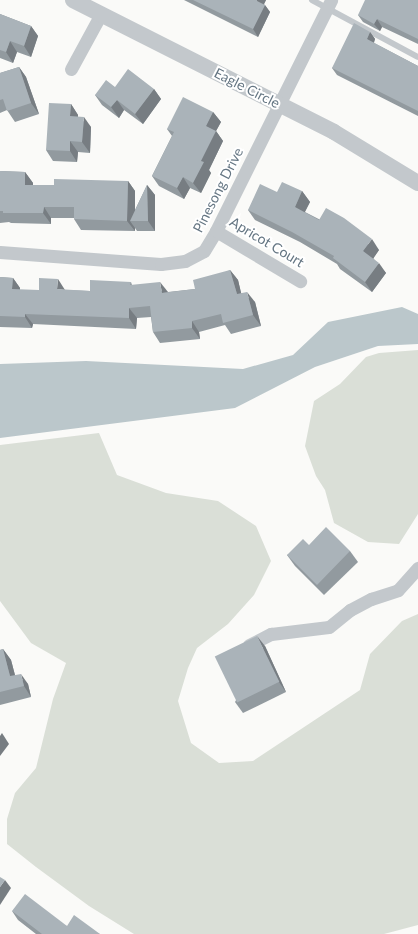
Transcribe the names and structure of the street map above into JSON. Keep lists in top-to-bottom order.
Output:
{
  "streets": {
    "street": ["Eagle Circle", "Pinesong Drive", "Apricot Court"]
  },
  "crossings": [
    ["Eagle Circle", "Pinesong Drive"],
    ["Pinesong Drive", "Apricot Court"]
  ]
}
